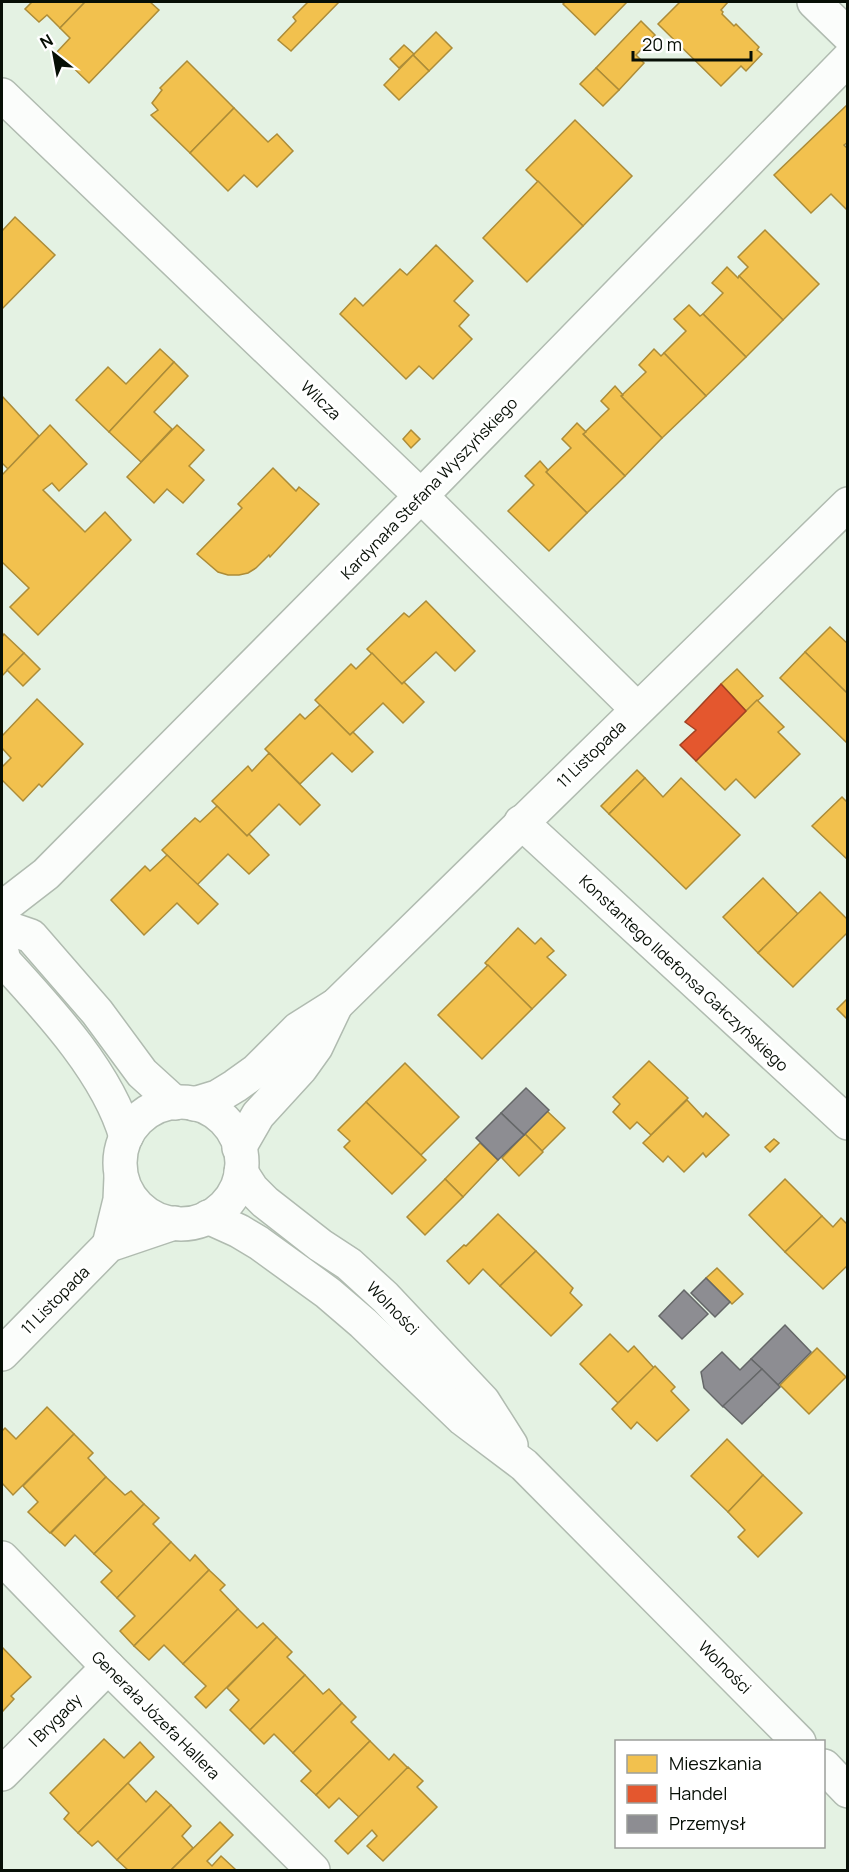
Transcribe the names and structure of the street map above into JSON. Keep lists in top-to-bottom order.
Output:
{
  "streets": {
    "street": [
      "Wilcza",
      "Kardynała Stefana Wyszyńskiego",
      "11 Listopada",
      "Konstantego Ildefonsa Gałczyńskiego",
      "Wolności",
      "Generała Józefa Hallera",
      "I Brygady"
    ]
  },
  "crossings": [
    ["Wilcza", "Kardynała Stefana Wyszyńskiego"],
    ["Wilcza", "11 Listopada"],
    ["11 Listopada", "Konstantego Ildefonsa Gałczyńskiego"],
    ["11 Listopada", "Wolności"],
    ["Generała Józefa Hallera", "I Brygady"]
  ],
  "legend": ["Mieszkania", "Handel", "Przemysł"],
  "scale_bar": "20 m",
  "north": "top left"
}
